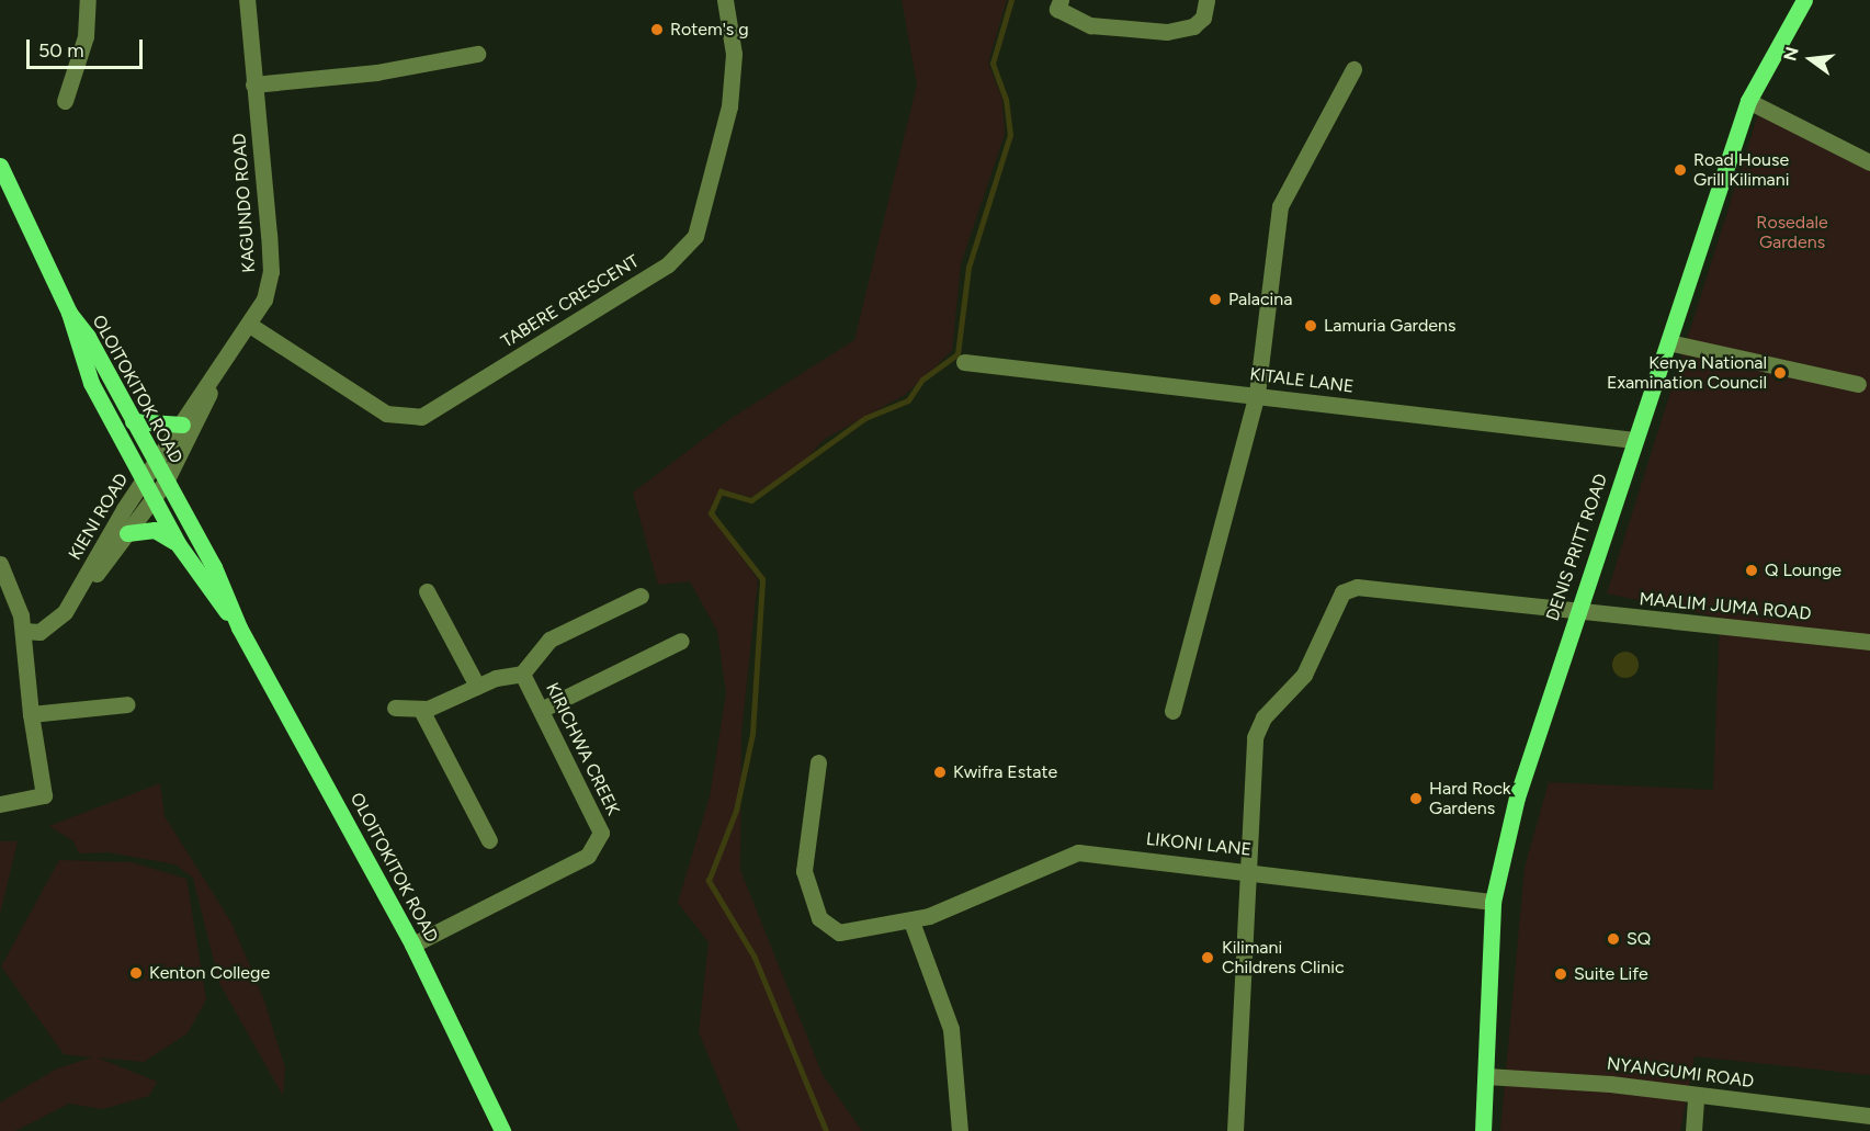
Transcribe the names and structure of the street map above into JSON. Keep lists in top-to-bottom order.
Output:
{
  "streets": {
    "main road": ["OLOITOKITOK ROAD", "DENIS PRITT ROAD"],
    "street": [
      "KAGUNDO ROAD",
      "TABERE CRESCENT",
      "KITALE LANE",
      "KIENI ROAD",
      "MAALIM JUMA ROAD",
      "KIRICHWA CREEK",
      "LIKONI LANE",
      "NYANGUMI ROAD"
    ]
  },
  "crossings": [
    ["KAGUNDO ROAD", "TABERE CRESCENT"],
    ["KAGUNDO ROAD", "OLOITOKITOK ROAD"],
    ["KAGUNDO ROAD", "KIENI ROAD"],
    ["KITALE LANE", "DENIS PRITT ROAD"],
    ["OLOITOKITOK ROAD", "KIENI ROAD"],
    ["OLOITOKITOK ROAD", "KIRICHWA CREEK"],
    ["DENIS PRITT ROAD", "MAALIM JUMA ROAD"],
    ["DENIS PRITT ROAD", "LIKONI LANE"],
    ["DENIS PRITT ROAD", "NYANGUMI ROAD"],
    ["MAALIM JUMA ROAD", "LIKONI LANE"]
  ],
  "parks": ["Rosedale Gardens"],
  "places": [
    "Rotem's g",
    "Road House Grill Kilimani",
    "Palacina",
    "Lamuria Gardens",
    "Kenya National Examination Council",
    "Q Lounge",
    "Kwifra Estate",
    "Hard Rock Gardens",
    "SQ",
    "Kilimani Childrens Clinic",
    "Kenton College",
    "Suite Life"
  ],
  "scale_bar": "50 m",
  "north": "left"
}
